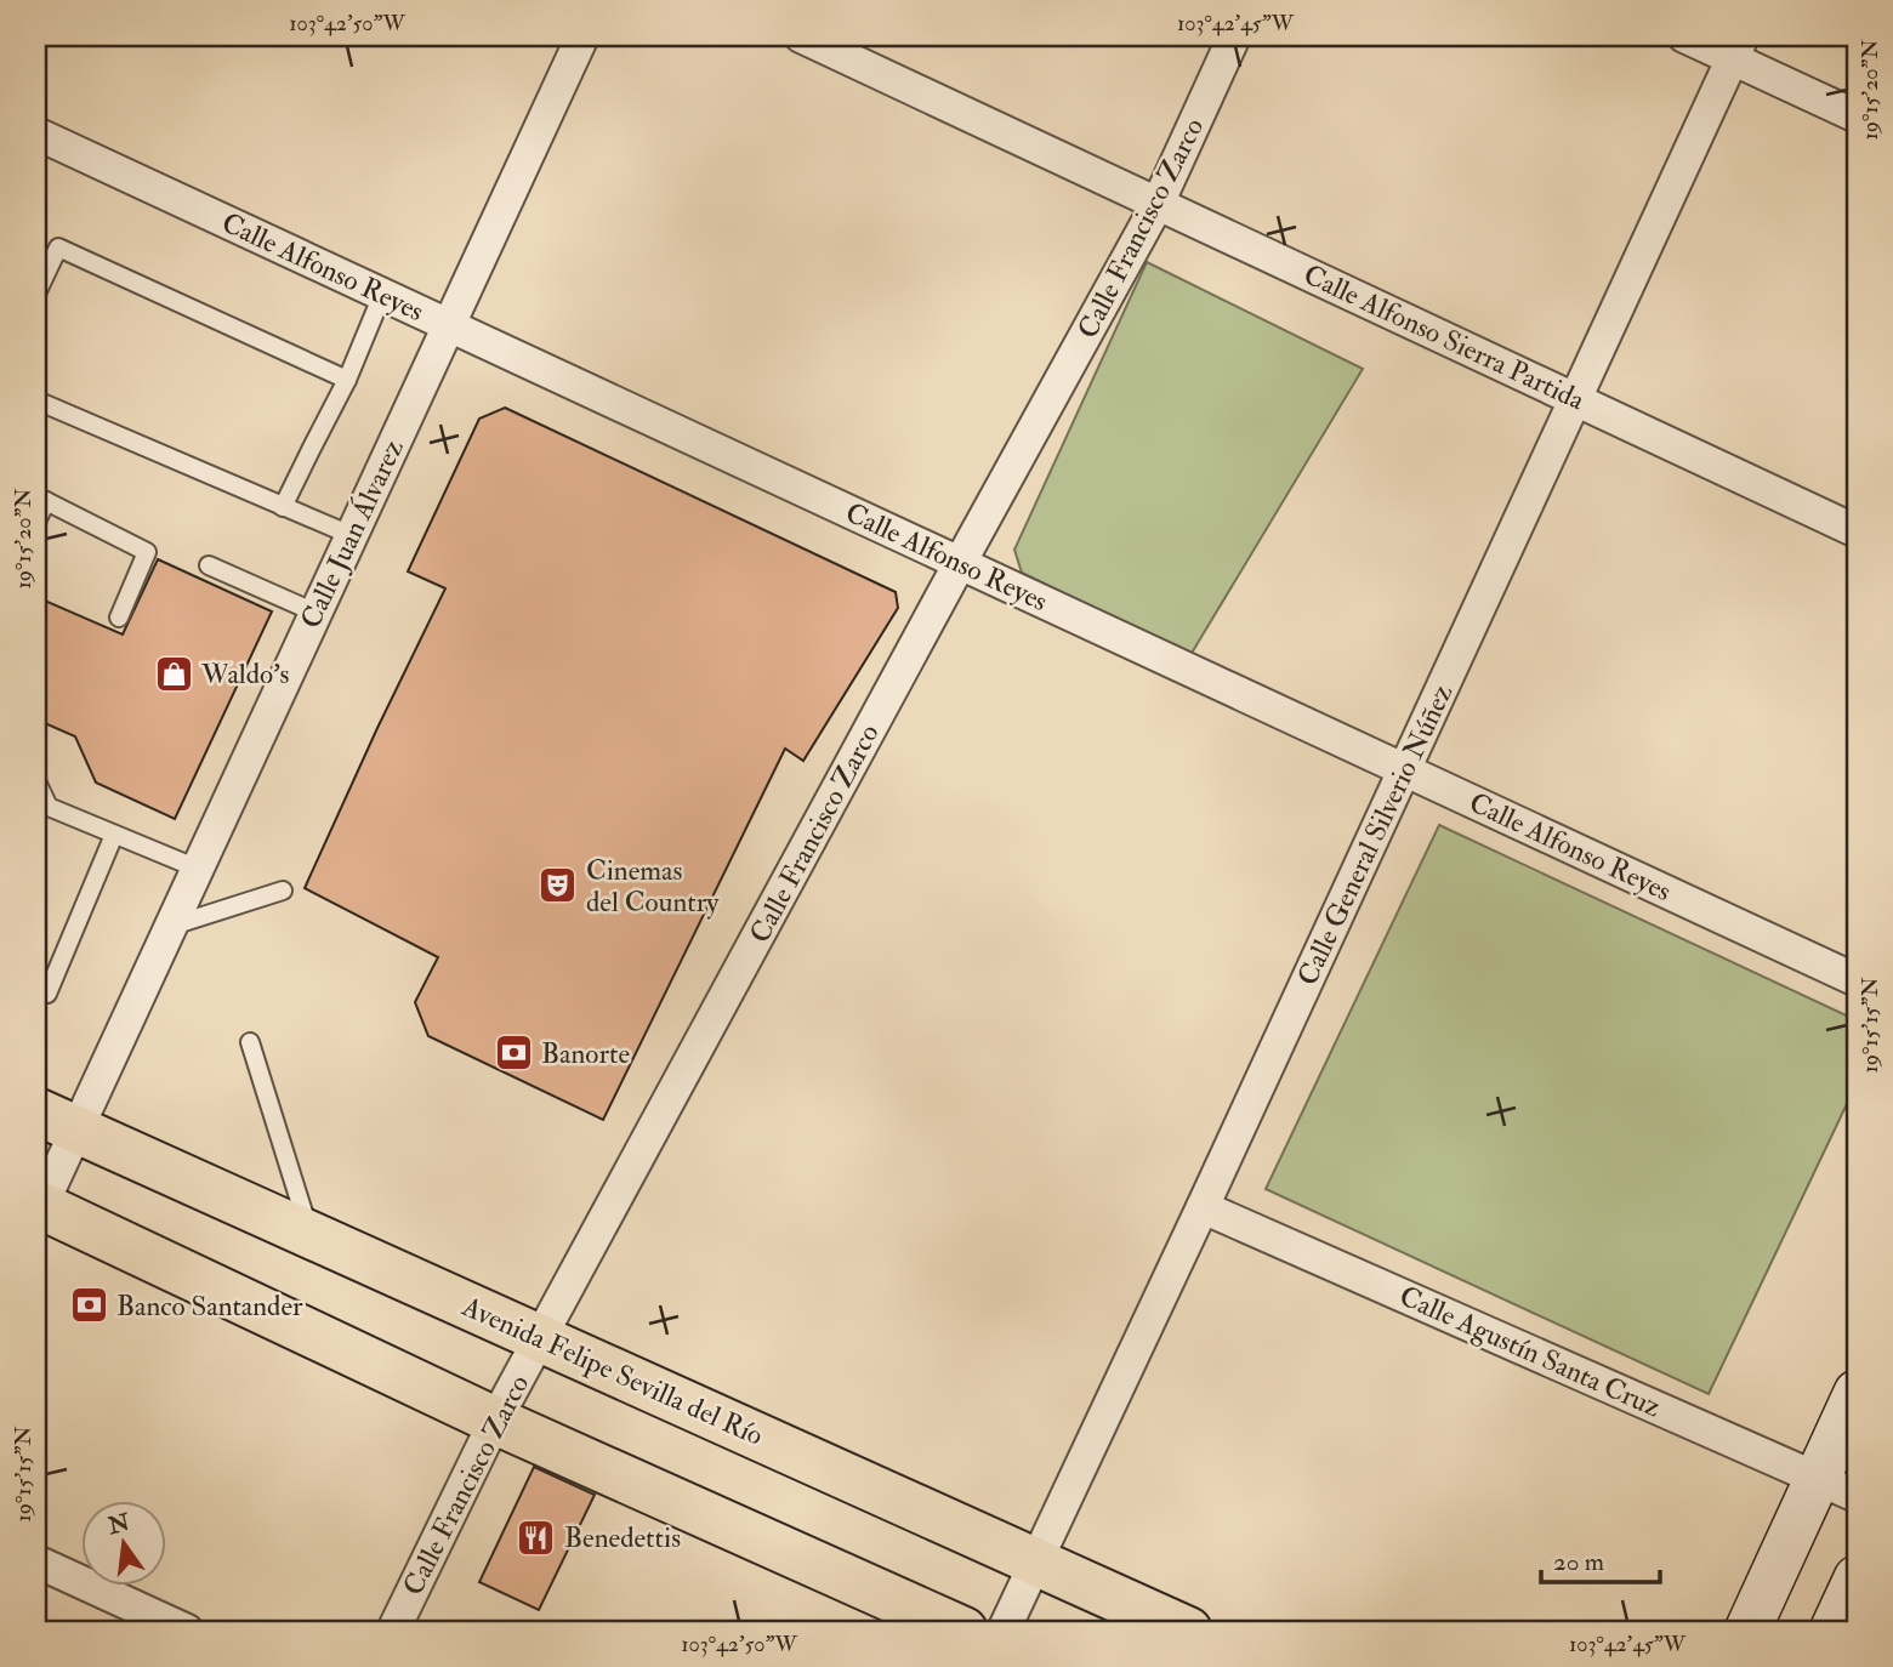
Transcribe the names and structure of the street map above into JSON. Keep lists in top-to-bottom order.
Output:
{
  "streets": {
    "main road": ["Avenida Felipe Sevilla del Río"],
    "street": [
      "Calle Francisco Zarco",
      "Calle Alfonso Reyes",
      "Calle Alfonso Sierra Partida",
      "Calle Juan Álvarez",
      "Calle General Silverio Núñez",
      "Calle Agustín Santa Cruz"
    ]
  },
  "crossings": [
    ["Calle Francisco Zarco", "Calle Alfonso Reyes"],
    ["Calle Francisco Zarco", "Calle Alfonso Sierra Partida"],
    ["Calle Francisco Zarco", "Avenida Felipe Sevilla del Río"],
    ["Calle Alfonso Reyes", "Calle Juan Álvarez"],
    ["Calle Alfonso Reyes", "Calle General Silverio Núñez"],
    ["Calle Alfonso Sierra Partida", "Calle General Silverio Núñez"],
    ["Calle Juan Álvarez", "Avenida Felipe Sevilla del Río"],
    ["Calle General Silverio Núñez", "Calle Agustín Santa Cruz"],
    ["Calle General Silverio Núñez", "Avenida Felipe Sevilla del Río"]
  ],
  "places": {
    "shop": ["Waldo's"],
    "theatre": ["Cinemas del Country"],
    "bank": ["Banorte", "Banco Santander"],
    "restaurant": ["Benedettis"]
  },
  "scale_bar": "20 m",
  "north": "top",
  "coordinates": [
    "103°42'50\"W",
    "103°42'45\"W",
    "19°15'20\"N",
    "19°15'15\"N"
  ]
}
